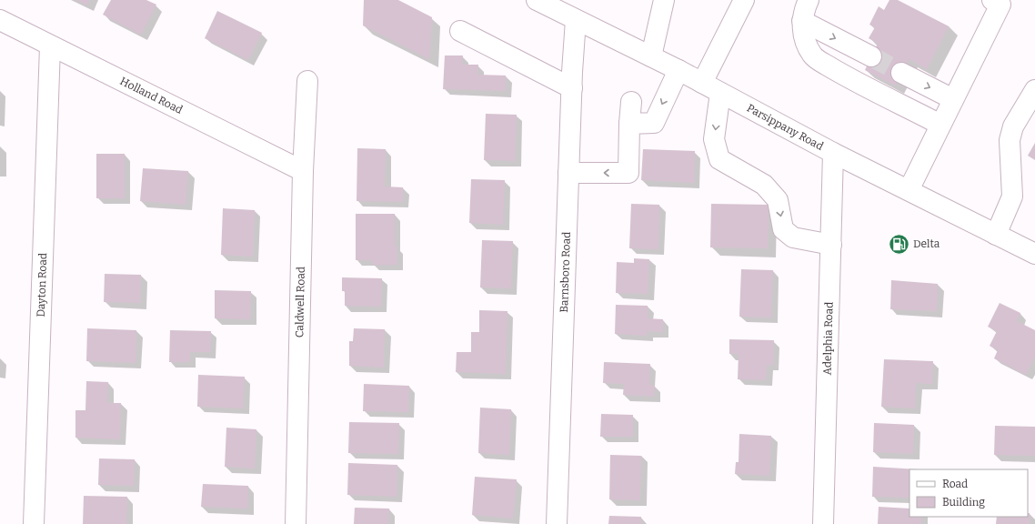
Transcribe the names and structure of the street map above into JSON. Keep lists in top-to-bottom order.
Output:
{
  "streets": {
    "street": [
      "Holland Road",
      "Parsippany Road",
      "Barnsboro Road",
      "Dayton Road",
      "Caldwell Road",
      "Adelphia Road"
    ]
  },
  "crossings": [
    ["Holland Road", "Dayton Road"],
    ["Holland Road", "Caldwell Road"],
    ["Parsippany Road", "Barnsboro Road"],
    ["Parsippany Road", "Adelphia Road"]
  ],
  "places": {
    "fuel station": ["Delta"]
  },
  "legend": ["Road", "Building"]
}
